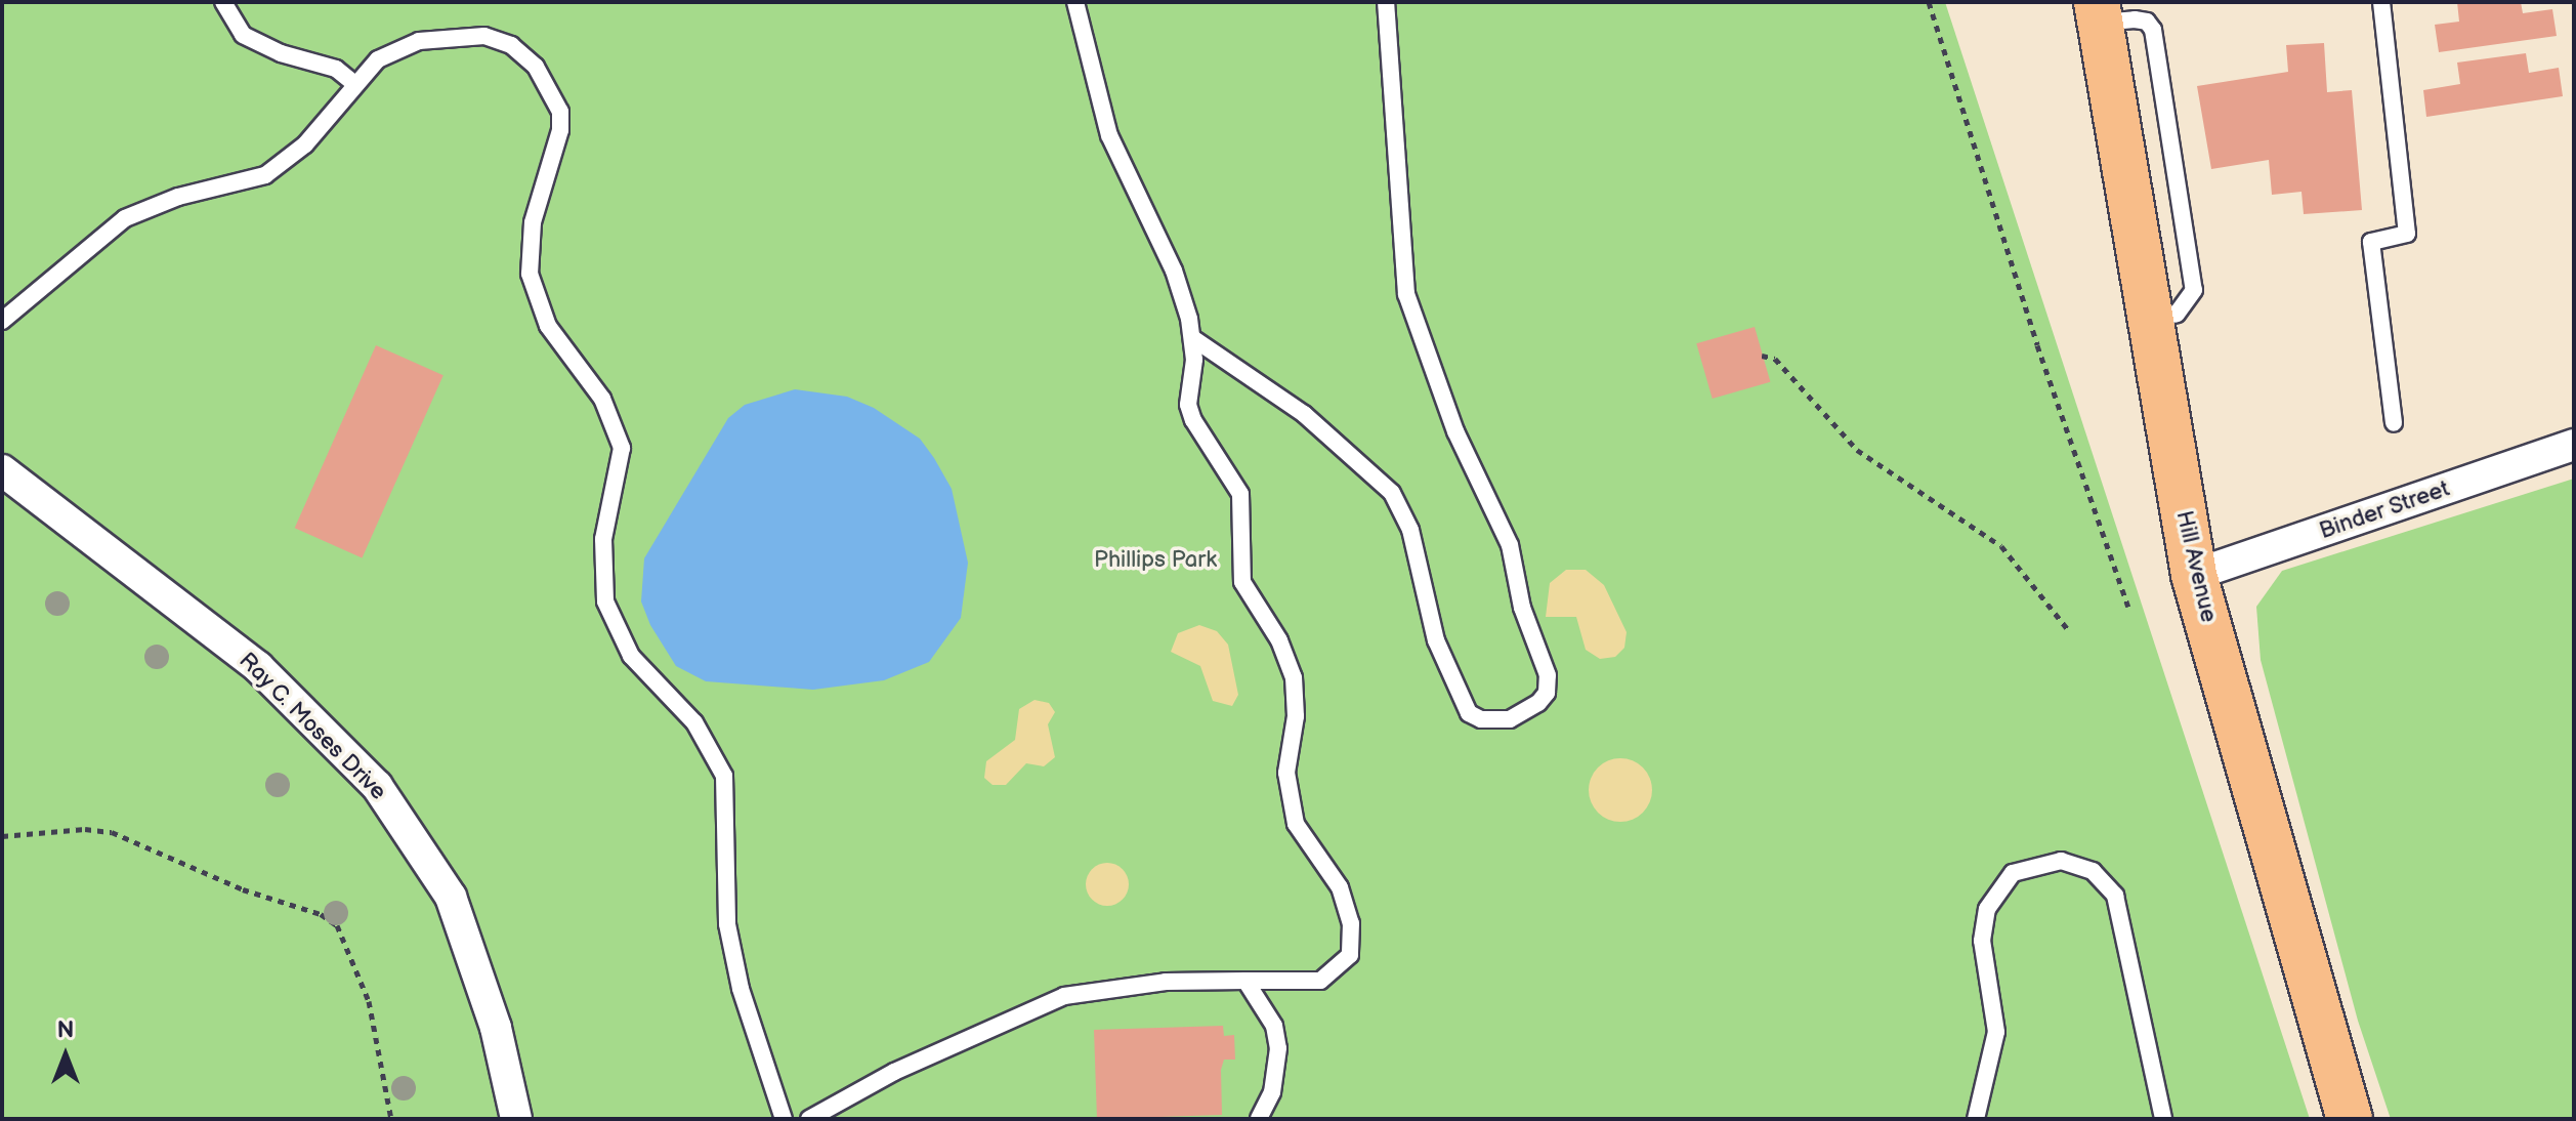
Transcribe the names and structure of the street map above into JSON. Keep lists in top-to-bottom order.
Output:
{
  "streets": {
    "main road": ["Hill Avenue"],
    "street": ["Binder Street", "Ray C. Moses Drive"]
  },
  "crossings": [
    ["Binder Street", "Hill Avenue"]
  ],
  "parks": ["Phillips Park"],
  "north": "top"
}
